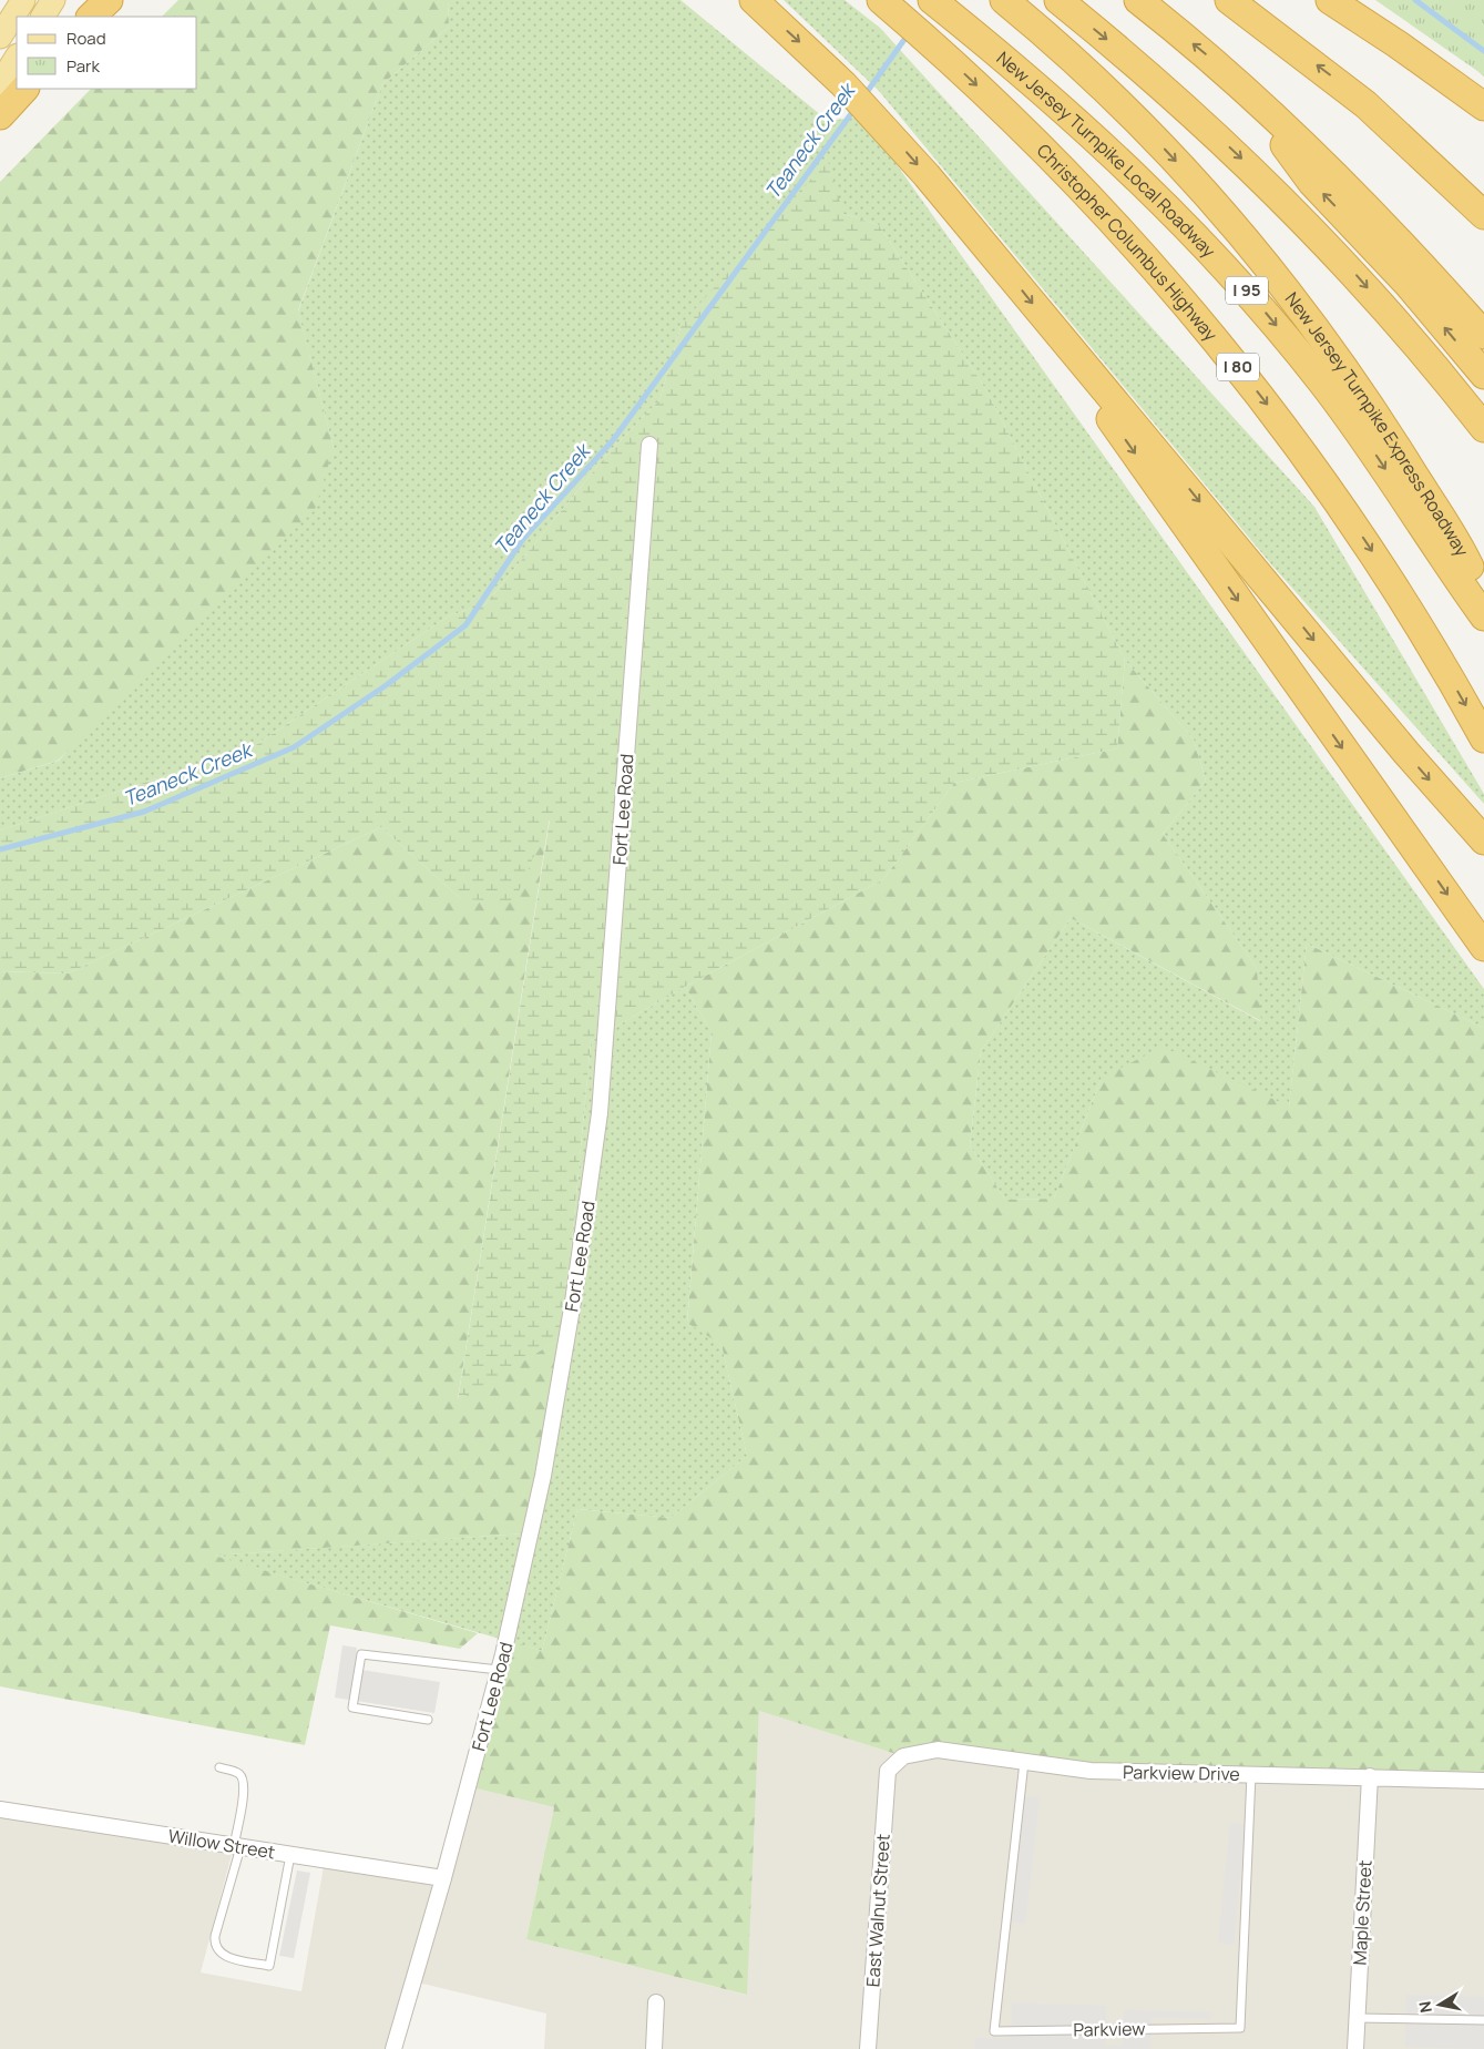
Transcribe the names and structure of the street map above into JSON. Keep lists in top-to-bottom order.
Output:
{
  "streets": {
    "highway": [
      "New Jersey Turnpike Local Roadway",
      "Christopher Columbus Highway",
      "I 95",
      "I 80",
      "New Jersey Turnpike Express Roadway"
    ],
    "street": [
      "Fort Lee Road",
      "Parkview Drive",
      "Willow Street",
      "East Walnut Street",
      "Maple Street"
    ],
    "lane": ["Parkview"]
  },
  "crossings": [
    ["Fort Lee Road", "Willow Street"],
    ["Parkview Drive", "East Walnut Street"],
    ["Parkview Drive", "Maple Street"],
    ["Parkview Drive", "Parkview"]
  ],
  "water": ["Teaneck Creek"],
  "legend": ["Road", "Park"],
  "north": "left"
}
